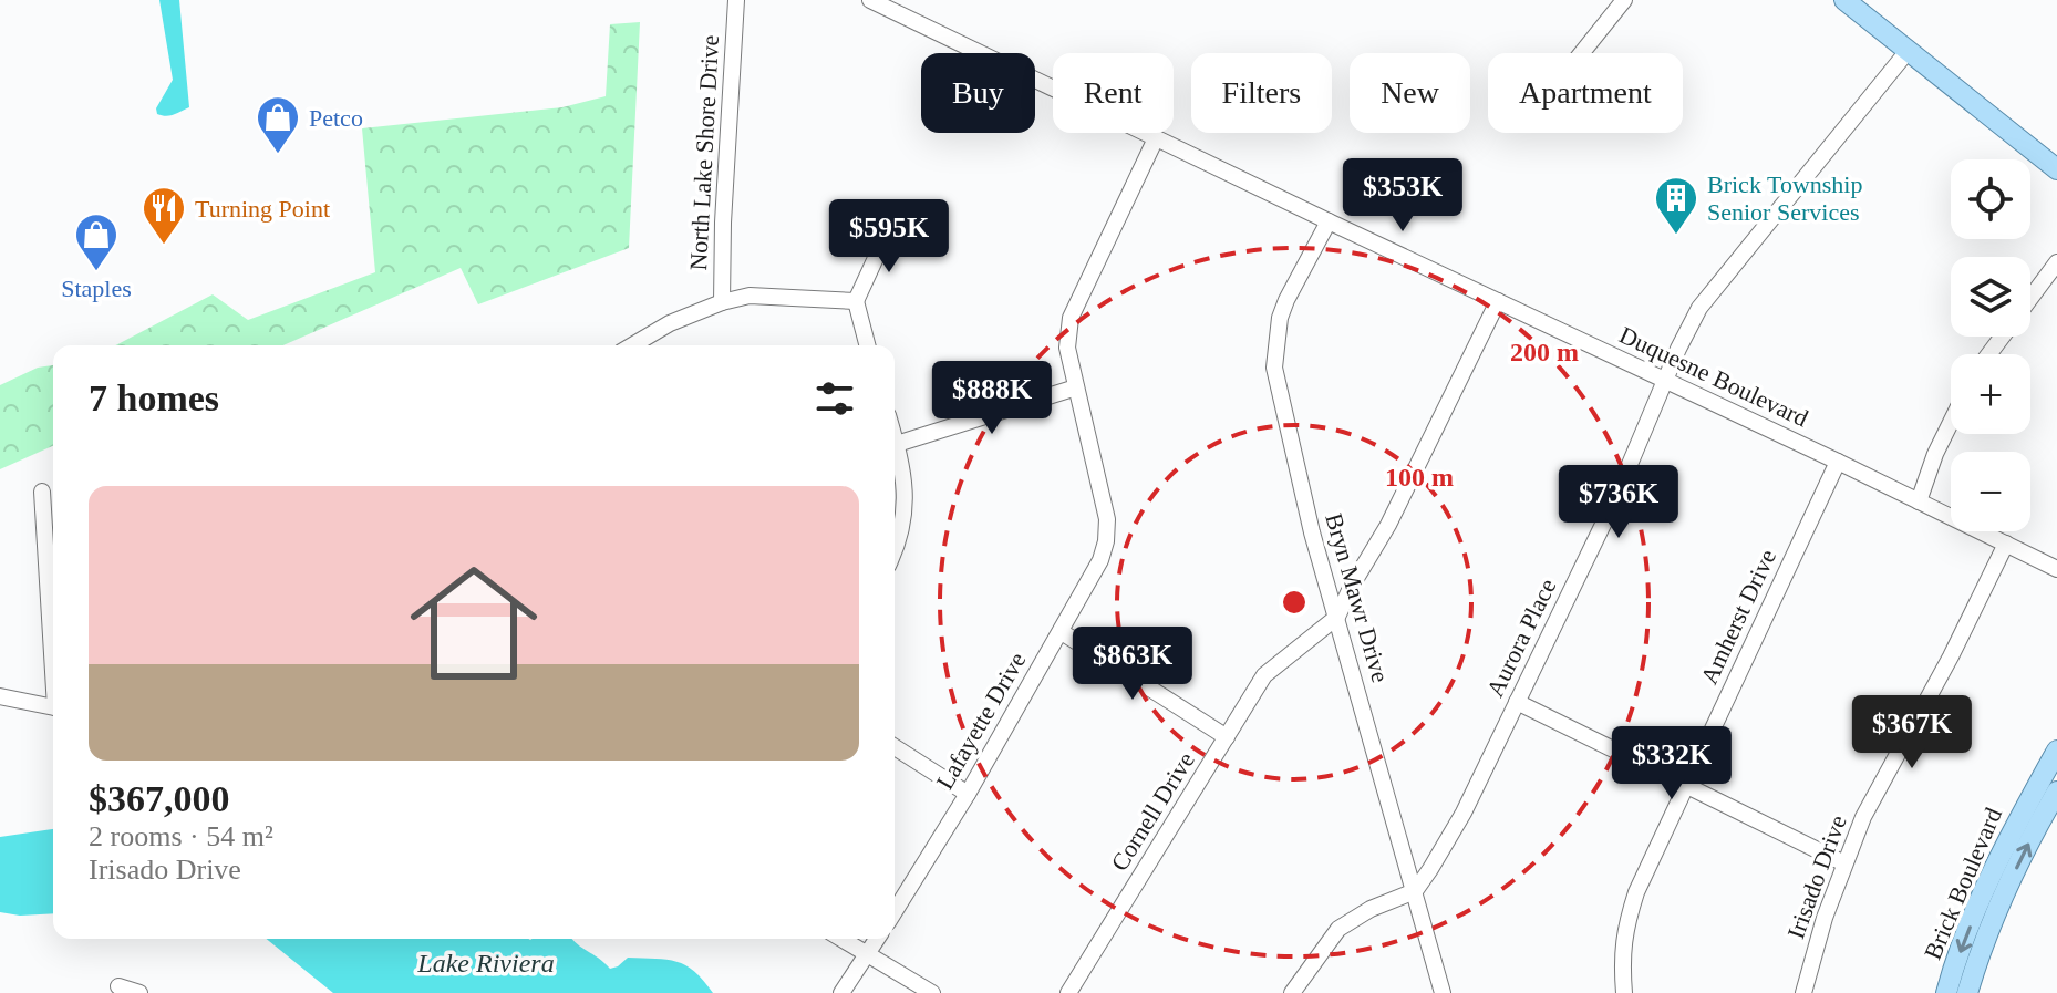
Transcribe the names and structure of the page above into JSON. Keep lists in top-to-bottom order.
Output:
{
  "streets": {
    "main road": ["Brick Boulevard"],
    "street": [
      "North Lake Shore Drive",
      "Duquesne Boulevard",
      "Bryn Mawr Drive",
      "Amherst Drive",
      "Aurora Place",
      "Lafayette Drive",
      "Cornell Drive",
      "Irisado Drive"
    ]
  },
  "crossings": [
    ["Duquesne Boulevard", "Bryn Mawr Drive"],
    ["Duquesne Boulevard", "Amherst Drive"],
    ["Duquesne Boulevard", "Aurora Place"],
    ["Duquesne Boulevard", "Lafayette Drive"],
    ["Duquesne Boulevard", "Cornell Drive"],
    ["Duquesne Boulevard", "Irisado Drive"],
    ["Bryn Mawr Drive", "Aurora Place"],
    ["Bryn Mawr Drive", "Cornell Drive"]
  ],
  "water": ["Lake Riviera"],
  "places": {
    "shop": ["Petco", "Staples"],
    "building": ["Brick Township Senior Services"],
    "restaurant": ["Turning Point"]
  },
  "page": {
    "chip": [
      "Buy",
      "Rent",
      "Filters",
      "New",
      "Apartment"
    ],
    "price": [
      "$353K",
      "$595K",
      "$888K",
      "$736K",
      "$863K",
      "$367K",
      "$332K"
    ],
    "map_buttons": ["+", "−"],
    "heading": "7 homes",
    "list": [
      {
        "name": "$367,000",
        "note": "2 rooms · 54 m² · Irisado Drive"
      }
    ]
  },
  "rings": ["200 m", "100 m"]
}
